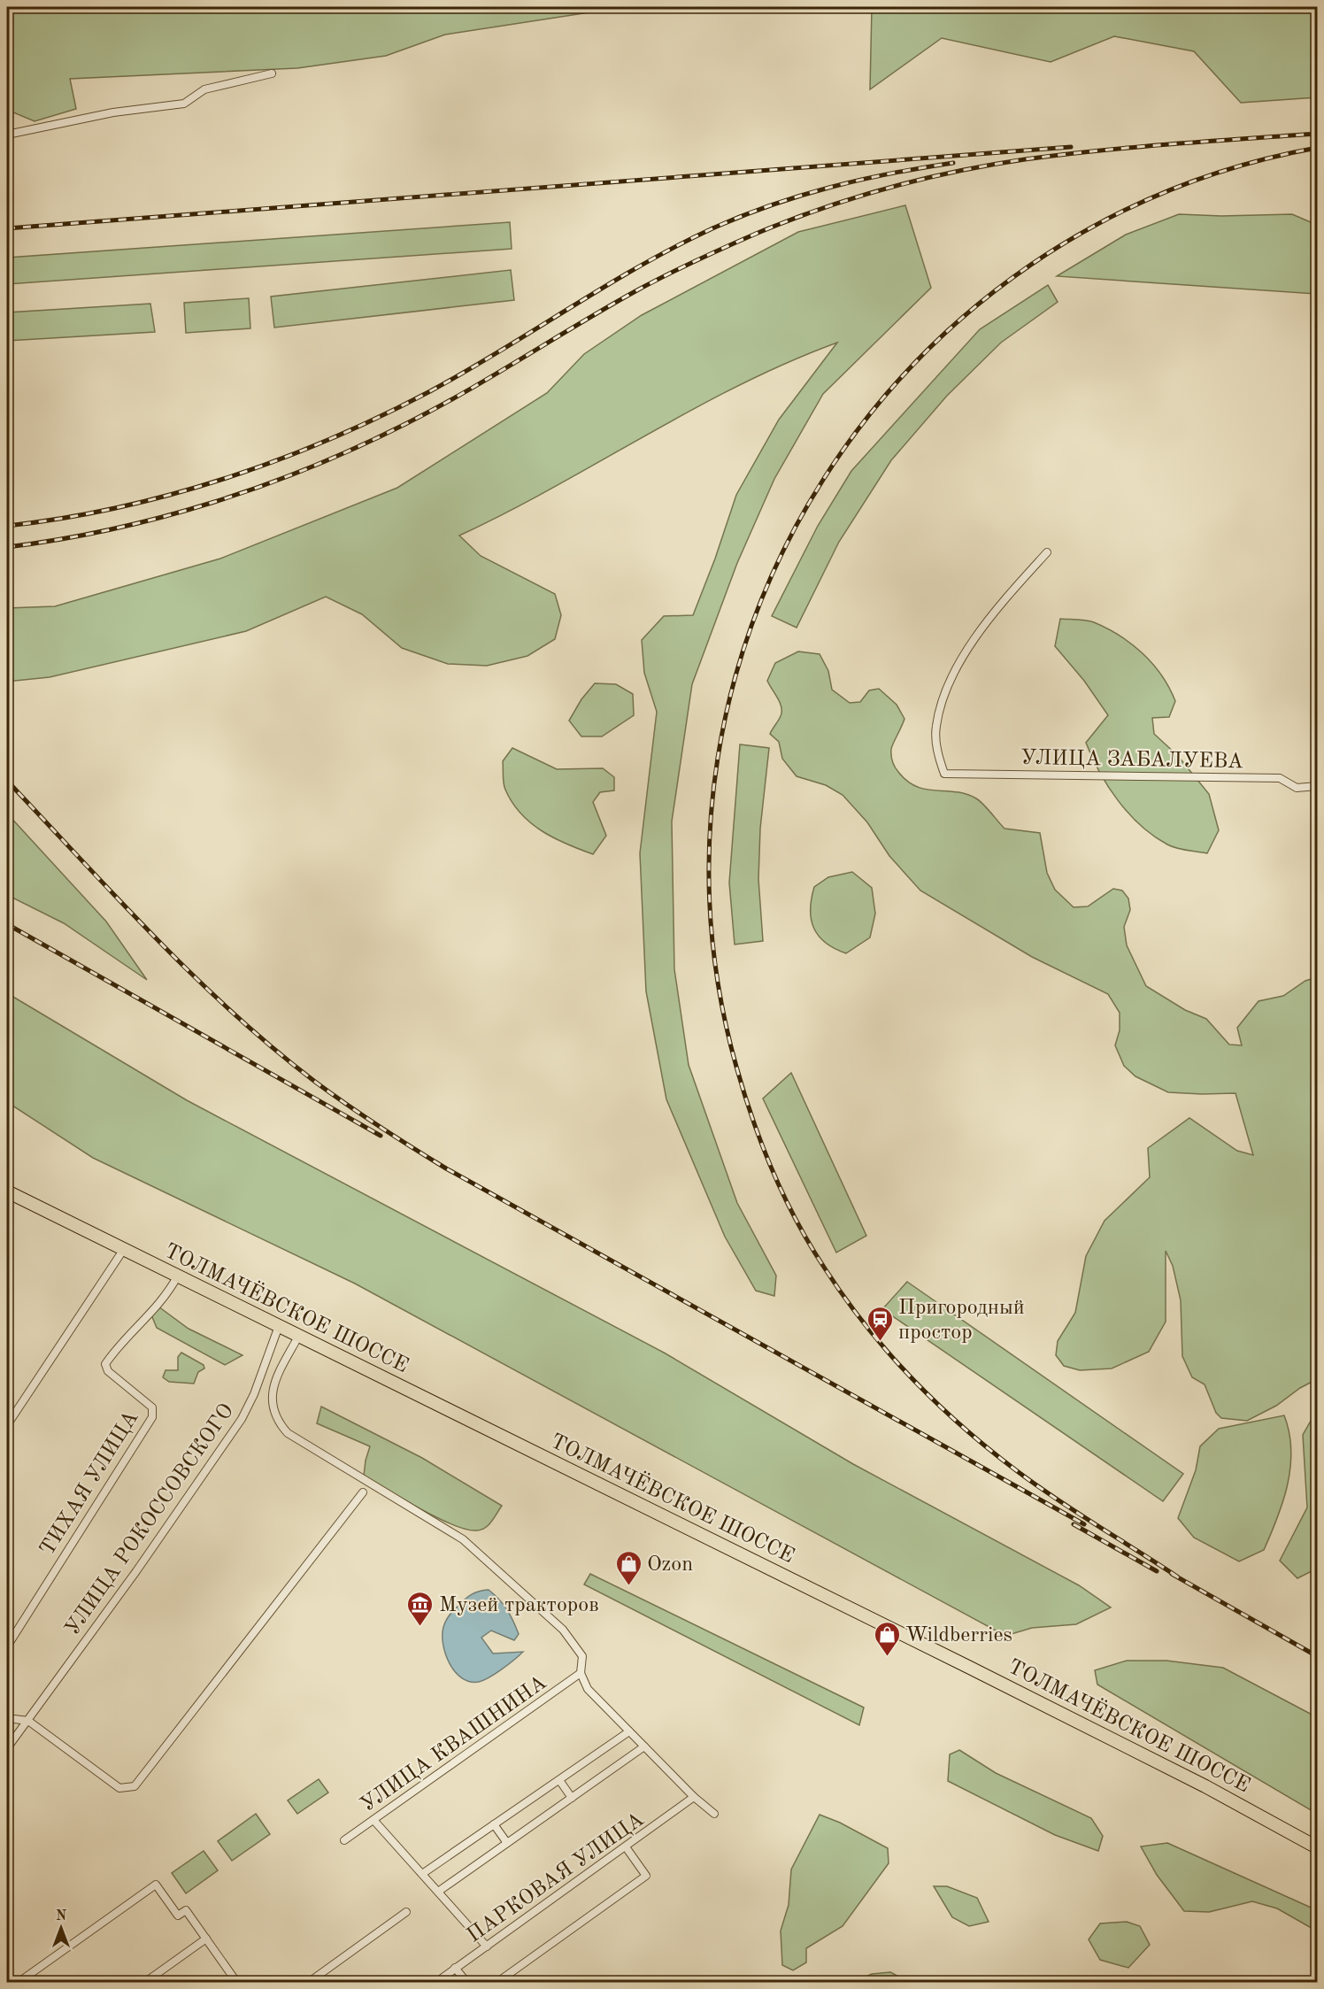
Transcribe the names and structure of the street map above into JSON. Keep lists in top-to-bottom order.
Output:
{
  "streets": {
    "main road": ["ТОЛМАЧЁВСКОЕ ШОССЕ"],
    "street": [
      "УЛИЦА ЗАБАЛУЕВА",
      "ТИХАЯ УЛИЦА",
      "УЛИЦА РОКОССОВСКОГО",
      "УЛИЦА КВАШНИНА",
      "ПАРКОВАЯ УЛИЦА"
    ]
  },
  "crossings": [
    ["ТОЛМАЧЁВСКОЕ ШОССЕ", "ТИХАЯ УЛИЦА"],
    ["ТОЛМАЧЁВСКОЕ ШОССЕ", "УЛИЦА РОКОССОВСКОГО"]
  ],
  "places": {
    "station": ["Пригородный простор"],
    "shop": ["Ozon", "Wildberries"],
    "museum": ["Музей тракторов"]
  },
  "north": "top"
}
